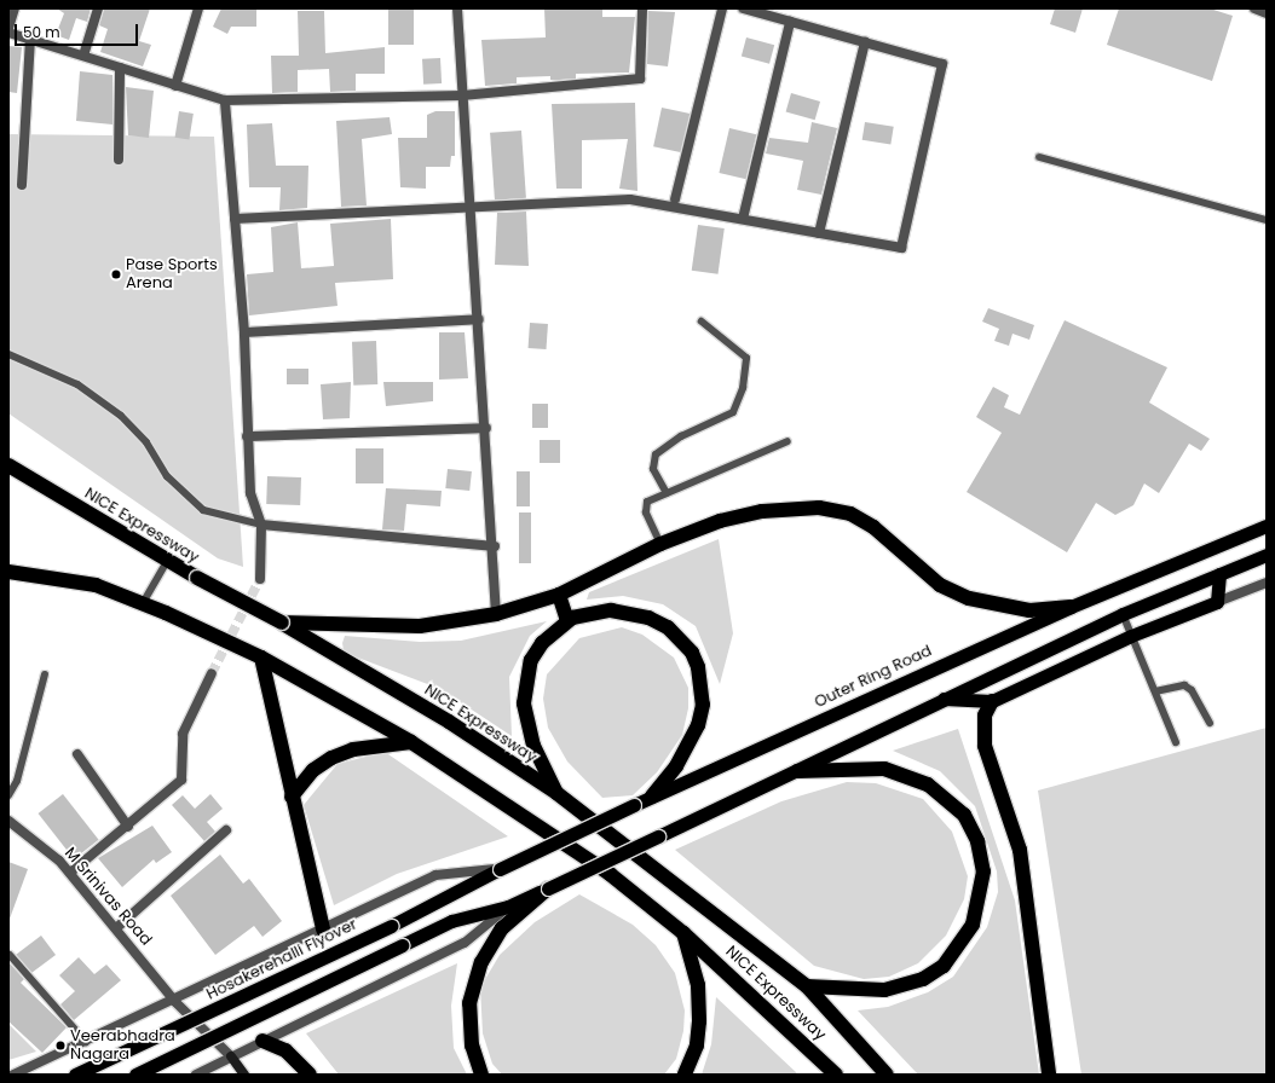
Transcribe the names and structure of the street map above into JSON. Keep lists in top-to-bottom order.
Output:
{
  "streets": {
    "highway": ["NICE Expressway", "Outer Ring Road", "Hosakerehalli Flyover"],
    "street": ["M Srinivas Road"]
  },
  "crossings": [
    ["Outer Ring Road", "Hosakerehalli Flyover"]
  ],
  "places": ["Pase Sports Arena", "Veerabhadra Nagara"],
  "scale_bar": "50 m"
}
